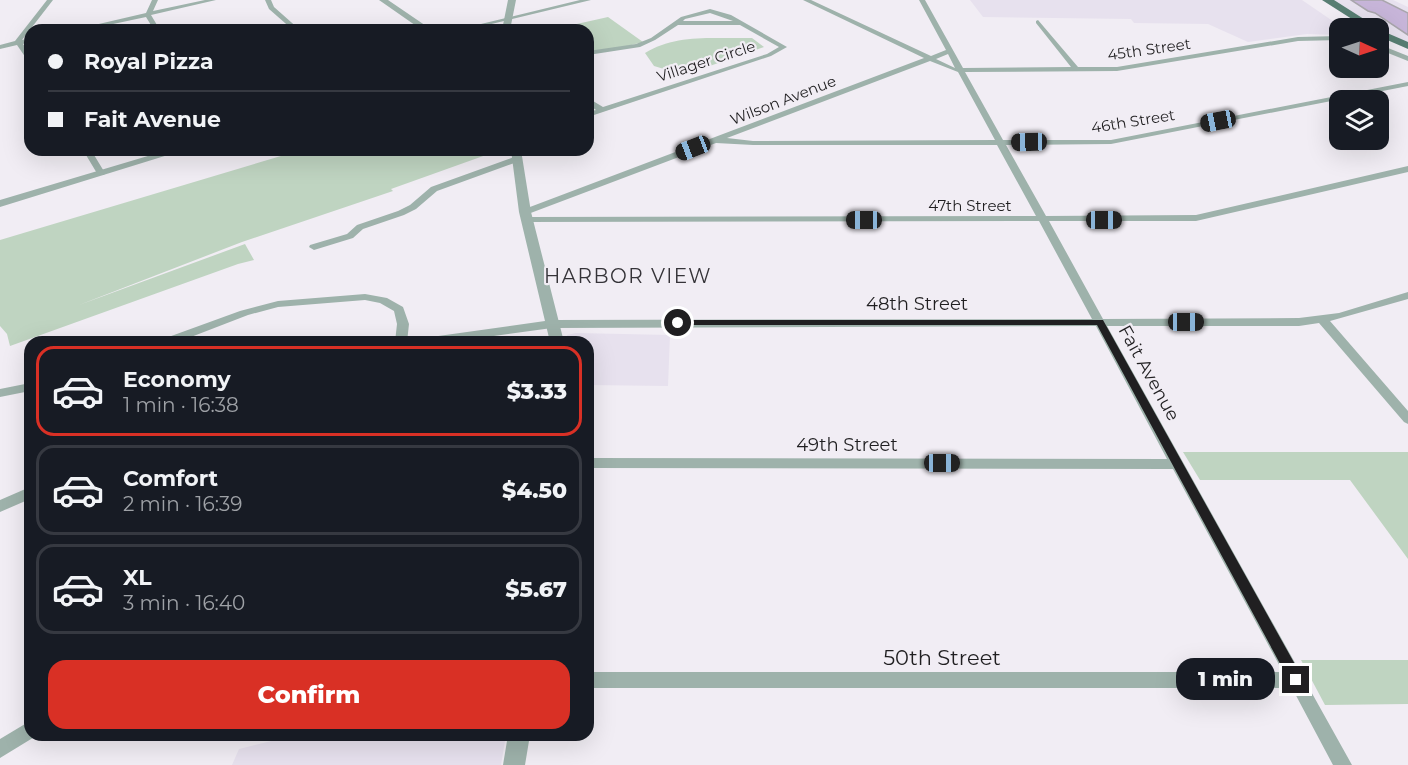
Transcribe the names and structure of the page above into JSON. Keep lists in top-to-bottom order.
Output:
{
  "streets": {
    "street": [
      "45th Street",
      "Villager Circle",
      "Wilson Avenue",
      "46th Street",
      "47th Street",
      "48th Street",
      "Fait Avenue",
      "49th Street",
      "50th Street"
    ]
  },
  "crossings": [
    ["45th Street", "Fait Avenue"],
    ["Wilson Avenue", "46th Street"],
    ["Wilson Avenue", "47th Street"],
    ["Wilson Avenue", "Fait Avenue"],
    ["46th Street", "Fait Avenue"],
    ["47th Street", "Fait Avenue"],
    ["48th Street", "Fait Avenue"],
    ["Fait Avenue", "49th Street"],
    ["Fait Avenue", "50th Street"]
  ],
  "districts": ["HARBOR VIEW"],
  "north": "right",
  "page": {
    "banner": ["Royal Pizza", "Fait Avenue"],
    "list": [
      {
        "name": "Economy",
        "note": "1 min · 16:38",
        "value": "$3.33"
      },
      {
        "name": "Comfort",
        "note": "2 min · 16:39",
        "value": "$4.50"
      },
      {
        "name": "XL",
        "note": "3 min · 16:40",
        "value": "$5.67"
      }
    ],
    "buttons": "Confirm",
    "bubble": "1 min"
  }
}
